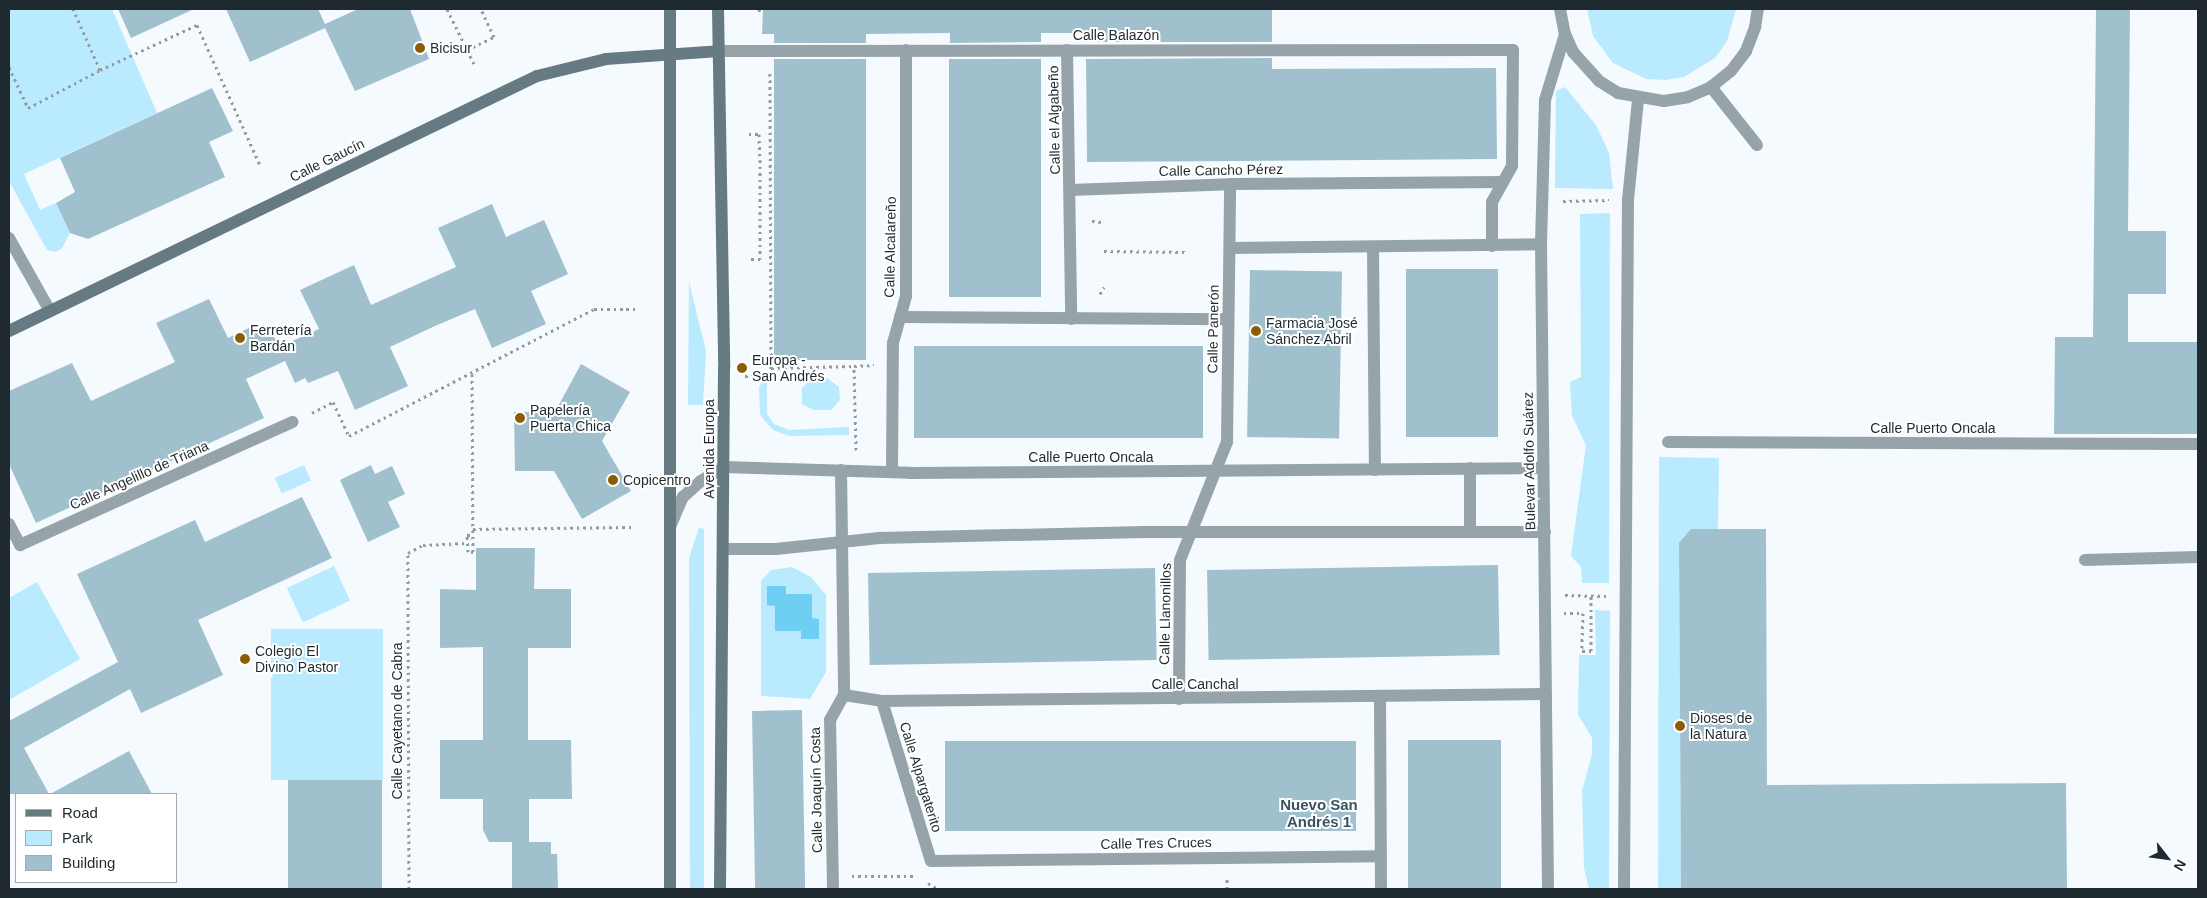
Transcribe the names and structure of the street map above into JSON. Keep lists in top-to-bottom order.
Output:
{
  "streets": {
    "main road": ["Calle Gaucín", "Avenida Europa"],
    "street": [
      "Calle Balazón",
      "Calle el Algabeño",
      "Calle Cancho Pérez",
      "Calle Alcalareño",
      "Calle Panerón",
      "Calle Puerto Oncala",
      "Bulevar Adolfo Suárez",
      "Calle Angelillo de Triana",
      "Calle Llanonillos",
      "Calle Canchal",
      "Calle Alpargaterito",
      "Calle Joaquín Costa",
      "Calle Tres Cruces"
    ],
    "path": ["Calle Cayetano de Cabra"]
  },
  "crossings": [
    ["Calle Balazón", "Calle el Algabeño"],
    ["Calle Balazón", "Calle Gaucín"],
    ["Calle Balazón", "Calle Cancho Pérez"],
    ["Calle Balazón", "Calle Alcalareño"],
    ["Calle Balazón", "Avenida Europa"],
    ["Calle el Algabeño", "Calle Cancho Pérez"],
    ["Calle Gaucín", "Avenida Europa"],
    ["Calle Cancho Pérez", "Calle Panerón"],
    ["Calle Alcalareño", "Calle Puerto Oncala"],
    ["Calle Panerón", "Calle Puerto Oncala"],
    ["Calle Panerón", "Calle Llanonillos"],
    ["Calle Puerto Oncala", "Avenida Europa"],
    ["Calle Puerto Oncala", "Bulevar Adolfo Suárez"],
    ["Bulevar Adolfo Suárez", "Calle Canchal"],
    ["Calle Llanonillos", "Calle Canchal"],
    ["Calle Canchal", "Calle Alpargaterito"],
    ["Calle Canchal", "Calle Joaquín Costa"],
    ["Calle Alpargaterito", "Calle Tres Cruces"]
  ],
  "districts": ["Nuevo San Andrés 1"],
  "places": [
    "Bicisur",
    "Farmacia José Sánchez Abril",
    "Ferretería Bardán",
    "Europa - San Andrés",
    "Papelería Puerta Chica",
    "Copicentro",
    "Colegio El Divino Pastor",
    "Dioses de la Natura"
  ],
  "legend": ["Road", "Park", "Building"],
  "north": "bottom right"
}
